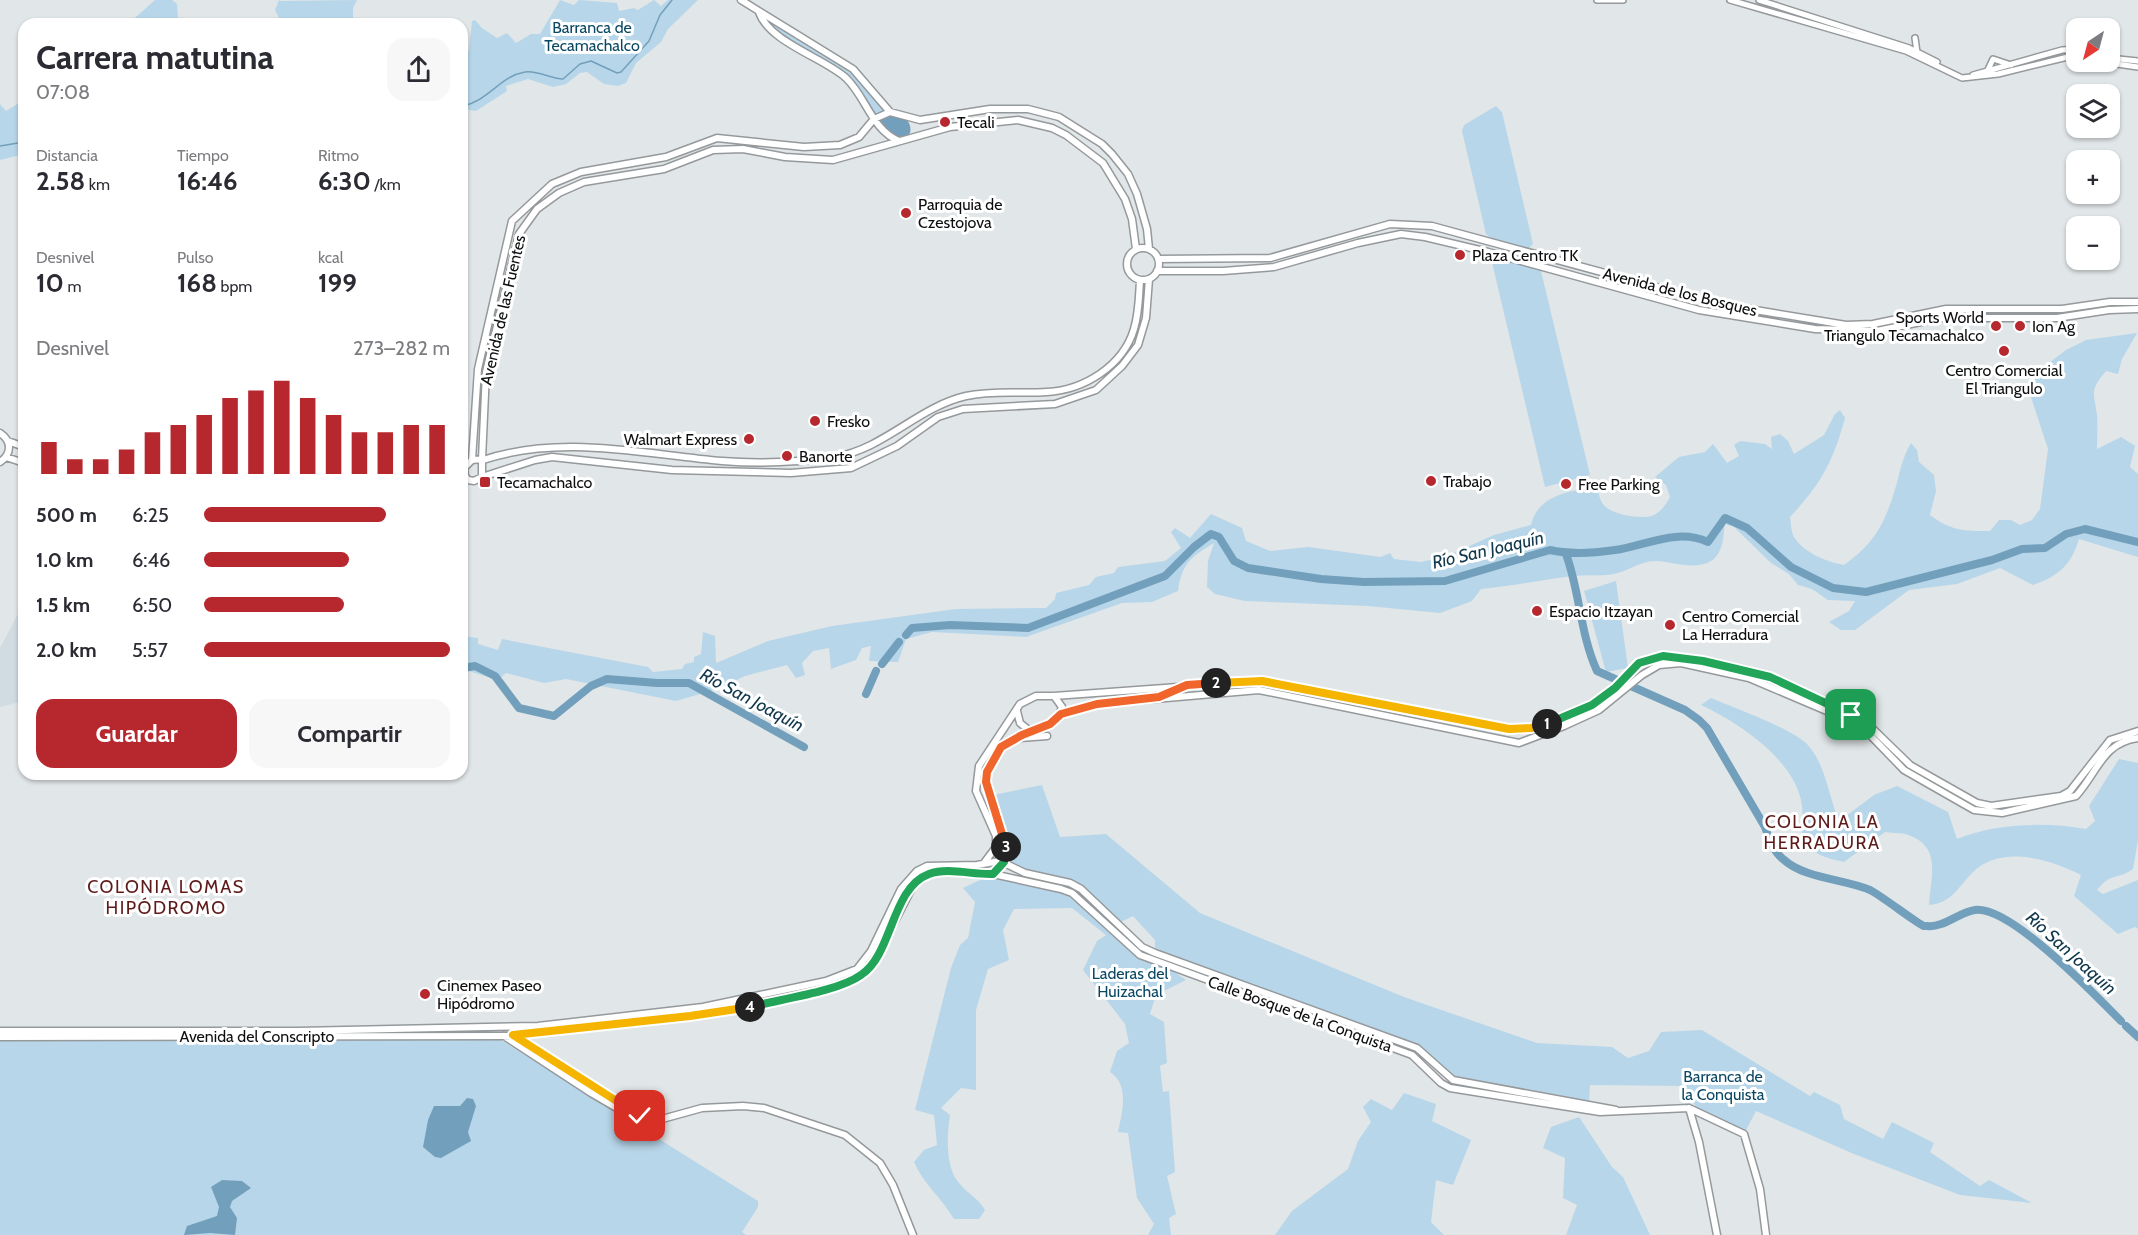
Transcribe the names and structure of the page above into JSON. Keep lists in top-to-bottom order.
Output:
{
  "streets": {
    "main road": [
      "Avenida de los Bosques",
      "Avenida de las Fuentes",
      "Calle Bosque de la Conquista",
      "Avenida del Conscripto"
    ]
  },
  "crossings": [
    ["Avenida de los Bosques", "Avenida de las Fuentes"],
    ["Calle Bosque de la Conquista", "Avenida del Conscripto"]
  ],
  "districts": ["COLONIA LA HERRADURA", "COLONIA LOMAS HIPÓDROMO"],
  "water": ["Río San Joaquín"],
  "parks": ["Barranca de Tecamachalco", "Laderas del Huizachal", "Barranca de la Conquista"],
  "places": {
    "other": [
      "Tecali",
      "Parroquia de Czestojova",
      "Plaza Centro TK",
      "Sports World Triangulo Tecamachalco",
      "Ion Ag",
      "Centro Comercial El Triangulo",
      "Fresko",
      "Walmart Express",
      "Banorte",
      "Trabajo",
      "Free Parking",
      "Espacio Itzayan",
      "Centro Comercial La Herradura",
      "Cinemex Paseo Hipódromo"
    ],
    "transit": ["Tecamachalco"]
  },
  "north": "bottom left",
  "page": {
    "map_buttons": ["+", "−"],
    "heading": ["Carrera matutina", "07:08"],
    "stats": [
      ["Distancia", "2.58 km"],
      ["Tiempo", "16:46"],
      ["Ritmo", "6:30 /km"],
      ["Desnivel", "10 m"],
      ["Pulso", "168 bpm"],
      ["kcal", "199"]
    ],
    "chart": ["Desnivel", "273–282 m"],
    "list": [
      {
        "name": "500 m",
        "note": "6:25"
      },
      {
        "name": "1.0 km",
        "note": "6:46"
      },
      {
        "name": "1.5 km",
        "note": "6:50"
      },
      {
        "name": "2.0 km",
        "note": "5:57"
      }
    ],
    "pins": [
      "2",
      "1",
      "3",
      "4"
    ],
    "buttons": ["Guardar", "Compartir"]
  }
}
